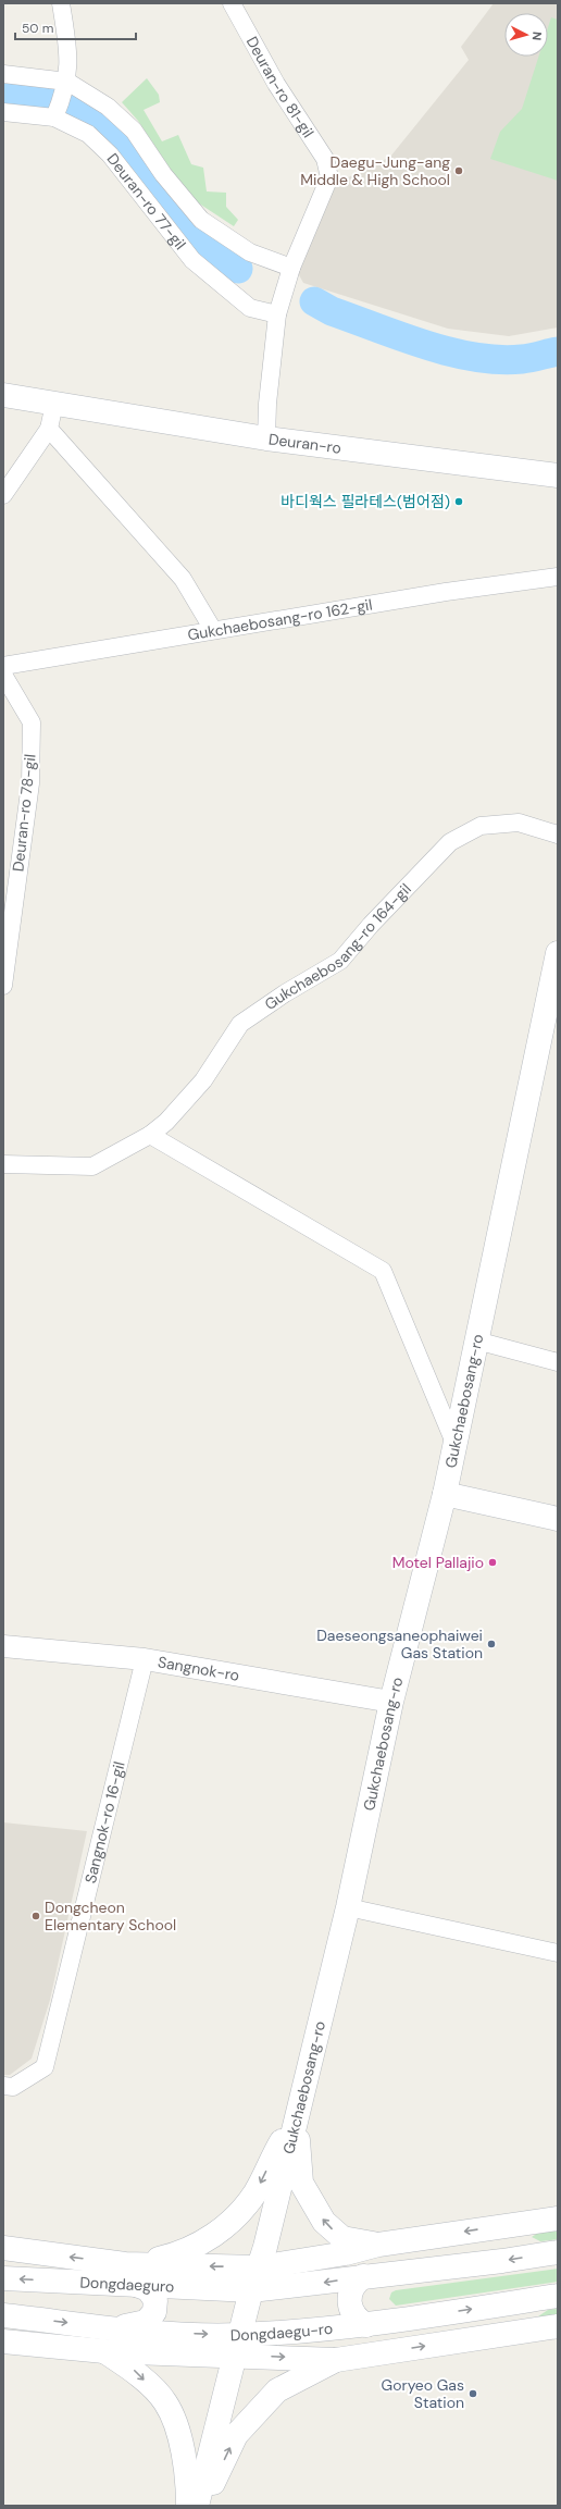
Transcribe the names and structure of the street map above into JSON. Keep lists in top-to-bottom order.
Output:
{
  "streets": {
    "main road": [
      "Deuran-ro",
      "Gukchaebosang-ro",
      "Dongdaeguro",
      "Dongdaegu-ro"
    ],
    "street": [
      "Deuran-ro 81-gil",
      "Deuran-ro 77-gil",
      "Gukchaebosang-ro 162-gil",
      "Deuran-ro 78-gil",
      "Gukchaebosang-ro 164-gil",
      "Sangnok-ro",
      "Sangnok-ro 16-gil"
    ]
  },
  "crossings": [
    ["Deuran-ro 81-gil", "Deuran-ro 77-gil"],
    ["Gukchaebosang-ro", "Sangnok-ro"],
    ["Gukchaebosang-ro", "Dongdaeguro"],
    ["Gukchaebosang-ro", "Dongdaegu-ro"],
    ["Sangnok-ro", "Sangnok-ro 16-gil"]
  ],
  "places": [
    "Daegu-Jung-ang Middle & High School",
    "바디웍스 필라테스(범어점)",
    "Motel Pallajio",
    "Daeseongsaneophaiwei Gas Station",
    "Dongcheon Elementary School",
    "Goryeo Gas Station"
  ],
  "scale_bar": "50 m",
  "north": "right"
}
